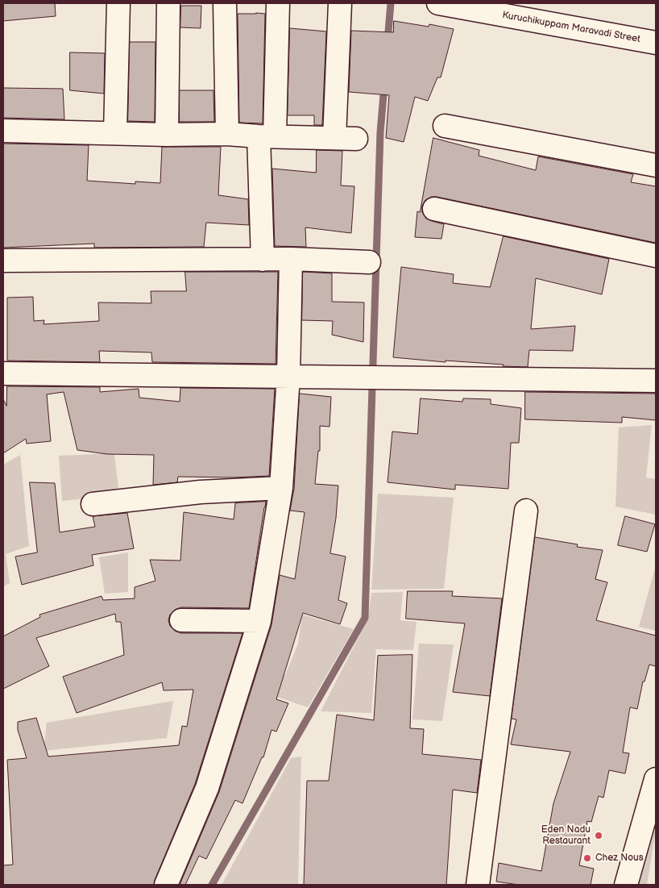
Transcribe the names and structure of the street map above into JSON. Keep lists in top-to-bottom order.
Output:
{
  "streets": {
    "street": ["Kuruchikuppam Maravadi Street"]
  },
  "places": ["Eden Nadu Restaurant", "Chez Nous"]
}
